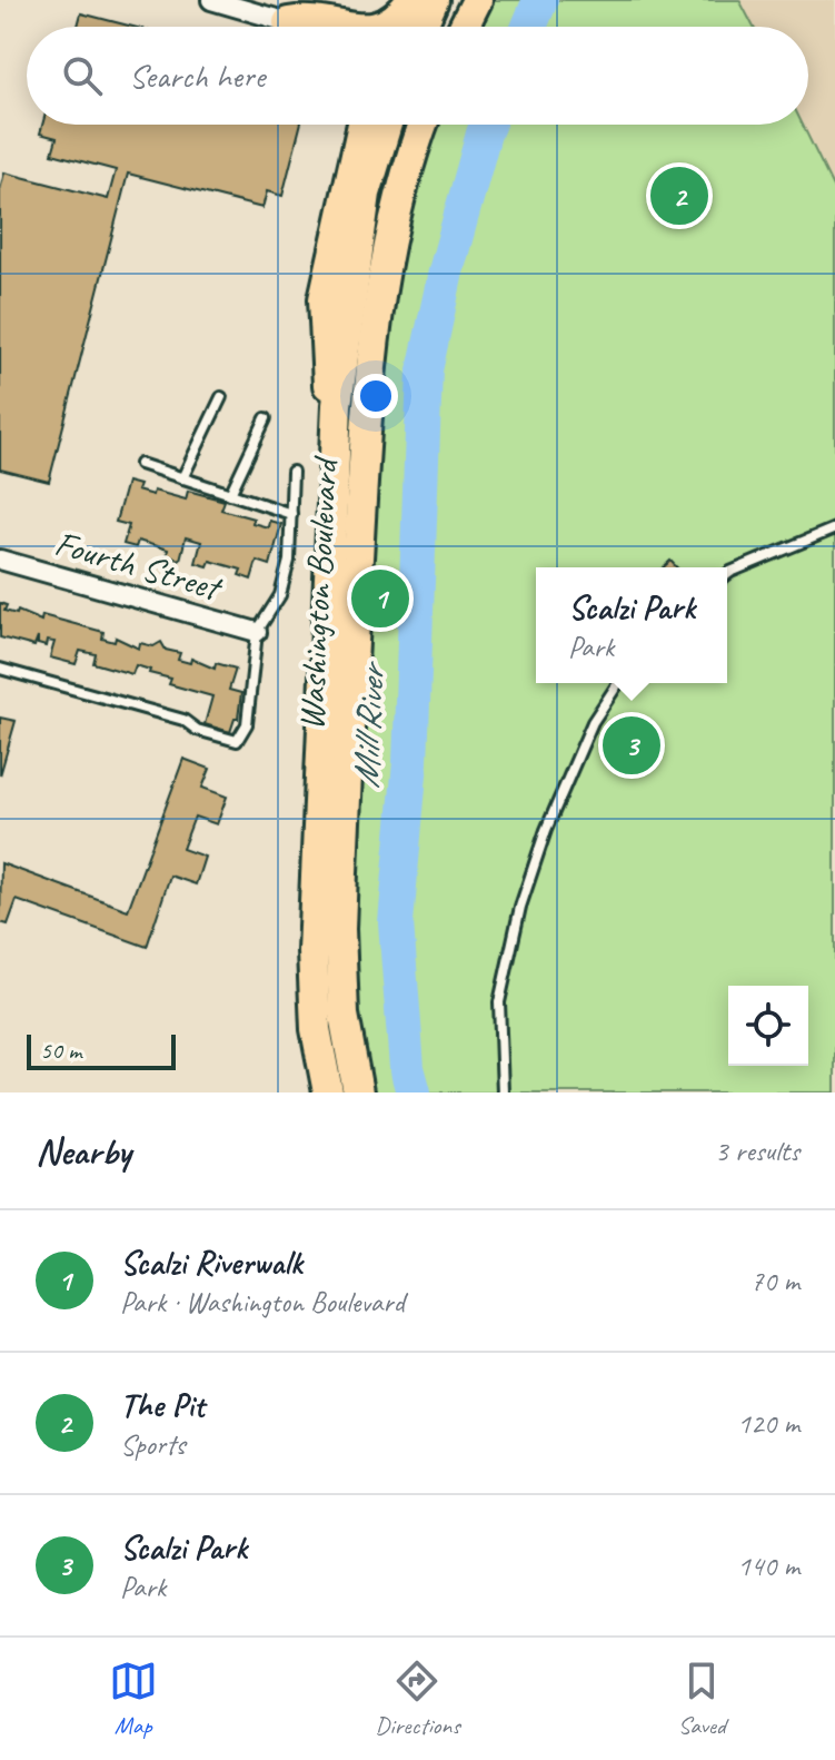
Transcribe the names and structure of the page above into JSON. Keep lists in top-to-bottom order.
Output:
{
  "streets": {
    "main road": ["Washington Boulevard"],
    "street": ["Fourth Street"]
  },
  "water": ["Mill River"],
  "scale_bar": "50 m",
  "page": {
    "search": "Search here",
    "pins": ["2", "1", "3"],
    "popup": ["Scalzi Park", "Park"],
    "scale": "50 m",
    "heading": ["Nearby", "3 results"],
    "list": [
      {
        "mark": "1",
        "name": "Scalzi Riverwalk",
        "note": "Park · Washington Boulevard",
        "value": "70 m"
      },
      {
        "mark": "2",
        "name": "The Pit",
        "note": "Sports",
        "value": "120 m"
      },
      {
        "mark": "3",
        "name": "Scalzi Park",
        "note": "Park",
        "value": "140 m"
      }
    ],
    "nav": ["Map", "Directions", "Saved"]
  }
}
